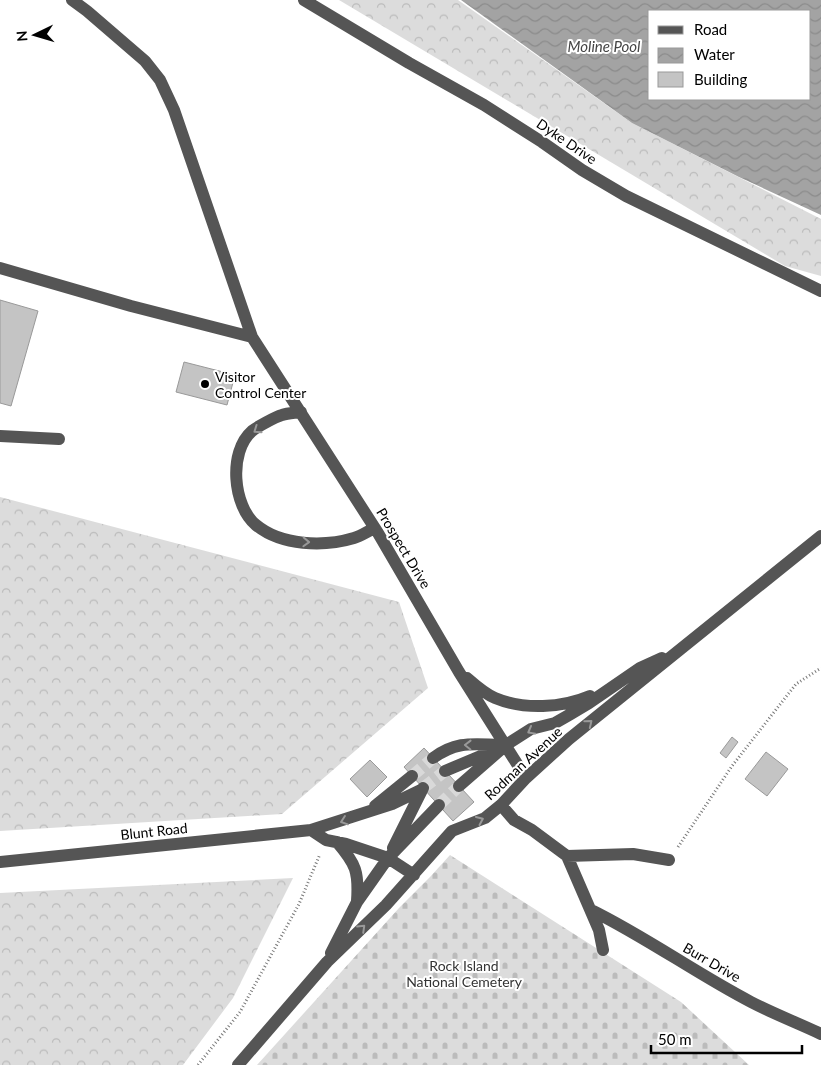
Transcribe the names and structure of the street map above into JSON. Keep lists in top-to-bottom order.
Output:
{
  "streets": {
    "street": [
      "Dyke Drive",
      "Prospect Drive",
      "Rodman Avenue",
      "Blunt Road",
      "Burr Drive"
    ]
  },
  "crossings": [
    ["Prospect Drive", "Rodman Avenue"],
    ["Rodman Avenue", "Blunt Road"]
  ],
  "water": ["Moline Pool"],
  "parks": ["Rock Island National Cemetery"],
  "places": ["Visitor Control Center"],
  "legend": ["Road", "Water", "Building"],
  "scale_bar": "50 m",
  "north": "left"
}
